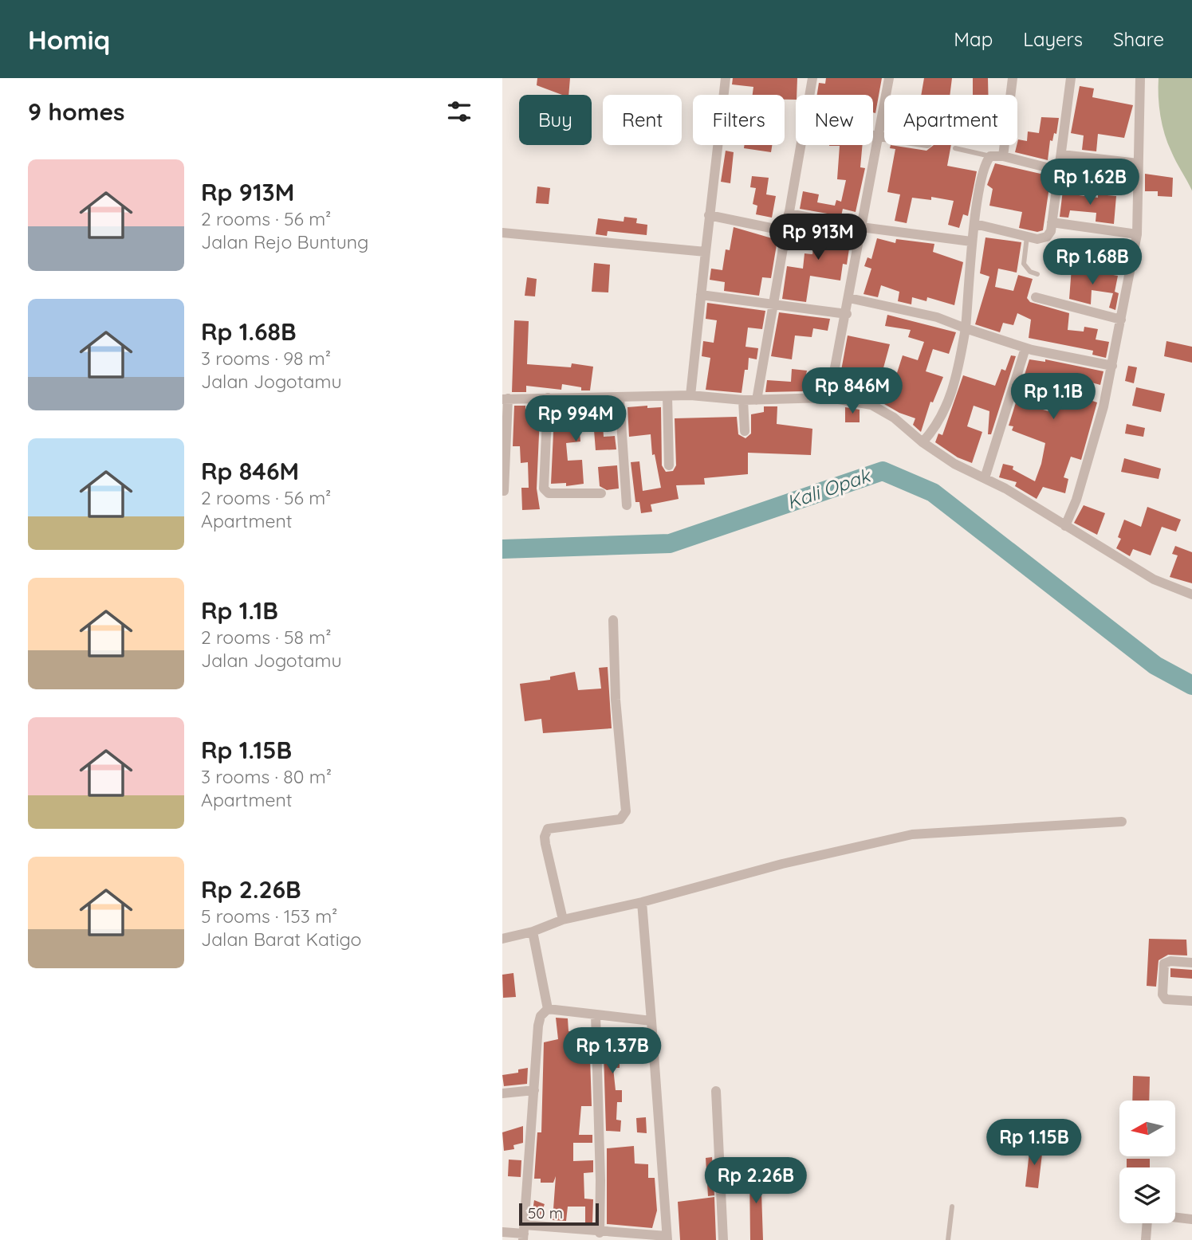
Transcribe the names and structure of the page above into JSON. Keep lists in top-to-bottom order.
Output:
{
  "water": ["Kali Opak"],
  "scale_bar": "50 m",
  "north": "left",
  "page": {
    "header": "Homiq",
    "nav": ["Map", "Layers", "Share"],
    "heading": "9 homes",
    "chip": [
      "Buy",
      "Rent",
      "Filters",
      "New",
      "Apartment"
    ],
    "list": [
      {
        "name": "Rp 913M",
        "note": "2 rooms · 56 m² · Jalan Rejo Buntung"
      },
      {
        "name": "Rp 1.68B",
        "note": "3 rooms · 98 m² · Jalan Jogotamu"
      },
      {
        "name": "Rp 846M",
        "note": "2 rooms · 56 m² · Apartment"
      },
      {
        "name": "Rp 1.1B",
        "note": "2 rooms · 58 m² · Jalan Jogotamu"
      },
      {
        "name": "Rp 1.15B",
        "note": "3 rooms · 80 m² · Apartment"
      },
      {
        "name": "Rp 2.26B",
        "note": "5 rooms · 153 m² · Jalan Barat Katigo"
      }
    ],
    "price": [
      "Rp 1.62B",
      "Rp 913M",
      "Rp 1.68B",
      "Rp 846M",
      "Rp 1.1B",
      "Rp 994M",
      "Rp 1.37B",
      "Rp 1.15B",
      "Rp 2.26B"
    ],
    "scale": "50 m"
  }
}
